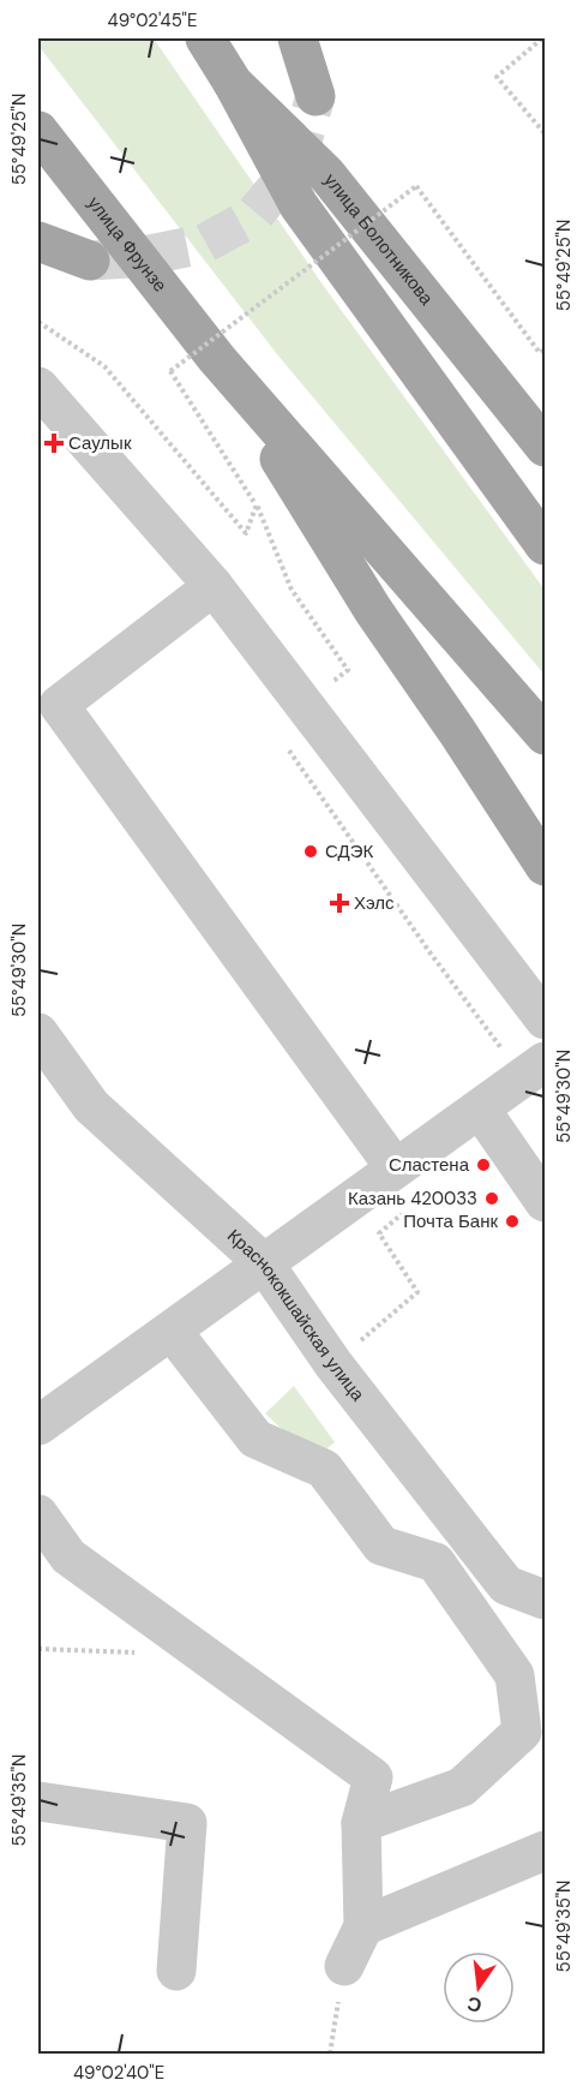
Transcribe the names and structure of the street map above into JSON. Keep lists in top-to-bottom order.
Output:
{
  "streets": {
    "main road": ["улица Болотникова", "улица Фрунзе"],
    "street": ["Краснококшайская улица"]
  },
  "places": {
    "health": ["Саулык", "Хэлс"],
    "other": [
      "СДЭК",
      "Сластена",
      "Казань 420033",
      "Почта Банк"
    ]
  },
  "north": "bottom",
  "coordinates": [
    "49°02'45\"E",
    "55°49'25\"N",
    "55°49'30\"N",
    "55°49'35\"N",
    "49°02'40\"E"
  ]
}
